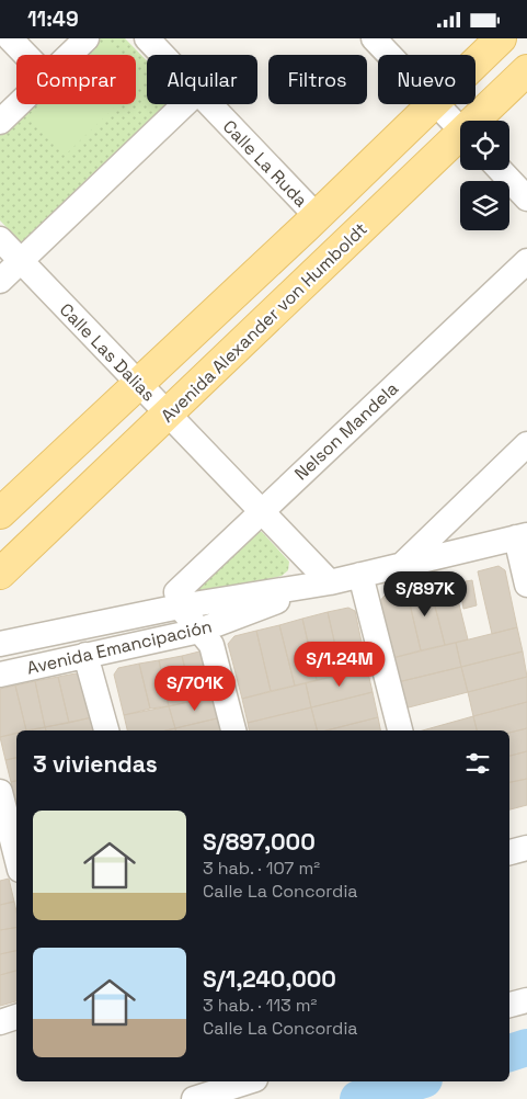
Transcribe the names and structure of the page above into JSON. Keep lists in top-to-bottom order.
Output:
{
  "streets": {
    "main road": ["Avenida Alexander von Humboldt"],
    "street": [
      "Calle La Ruda",
      "Calle Las Dalias",
      "Nelson Mandela",
      "Avenida Emancipación"
    ]
  },
  "crossings": [
    ["Avenida Alexander von Humboldt", "Calle Las Dalias"],
    ["Calle Las Dalias", "Nelson Mandela"],
    ["Calle Las Dalias", "Avenida Emancipación"],
    ["Nelson Mandela", "Avenida Emancipación"]
  ],
  "page": {
    "status": "11:49",
    "chip": [
      "Comprar",
      "Alquilar",
      "Filtros",
      "Nuevo"
    ],
    "price": ["S/897K", "S/1.24M", "S/701K"],
    "heading": "3 viviendas",
    "list": [
      {
        "name": "S/897,000",
        "note": "3 hab. · 107 m² · Calle La Concordia"
      },
      {
        "name": "S/1,240,000",
        "note": "3 hab. · 113 m² · Calle La Concordia"
      }
    ]
  }
}
